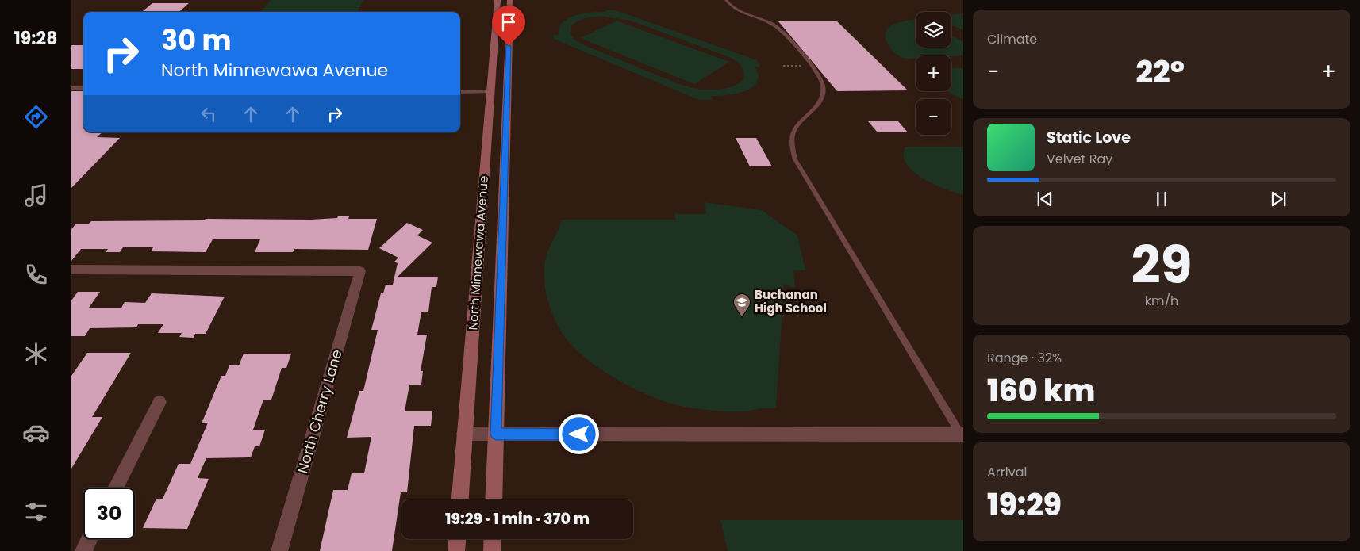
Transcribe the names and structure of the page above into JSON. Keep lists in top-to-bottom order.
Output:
{
  "streets": {
    "main road": ["North Minnewawa Avenue"],
    "street": ["North Cherry Lane"]
  },
  "places": {
    "school or university": ["Buchanan High School"]
  },
  "page": {
    "tabs": "19:28",
    "tile": [
      "Climate",
      ["29", "km/h"],
      ["Range · 32%", "160 km"],
      ["Arrival", "19:29"]
    ],
    "map_buttons": ["+", "−"],
    "turn": ["30 m", "North Minnewawa Avenue"],
    "heat": ["−", "22°", "+"],
    "song": ["Static Love", "Velvet Ray"],
    "limit": "30",
    "trip": "19:29 · 1 min · 370 m"
  }
}
